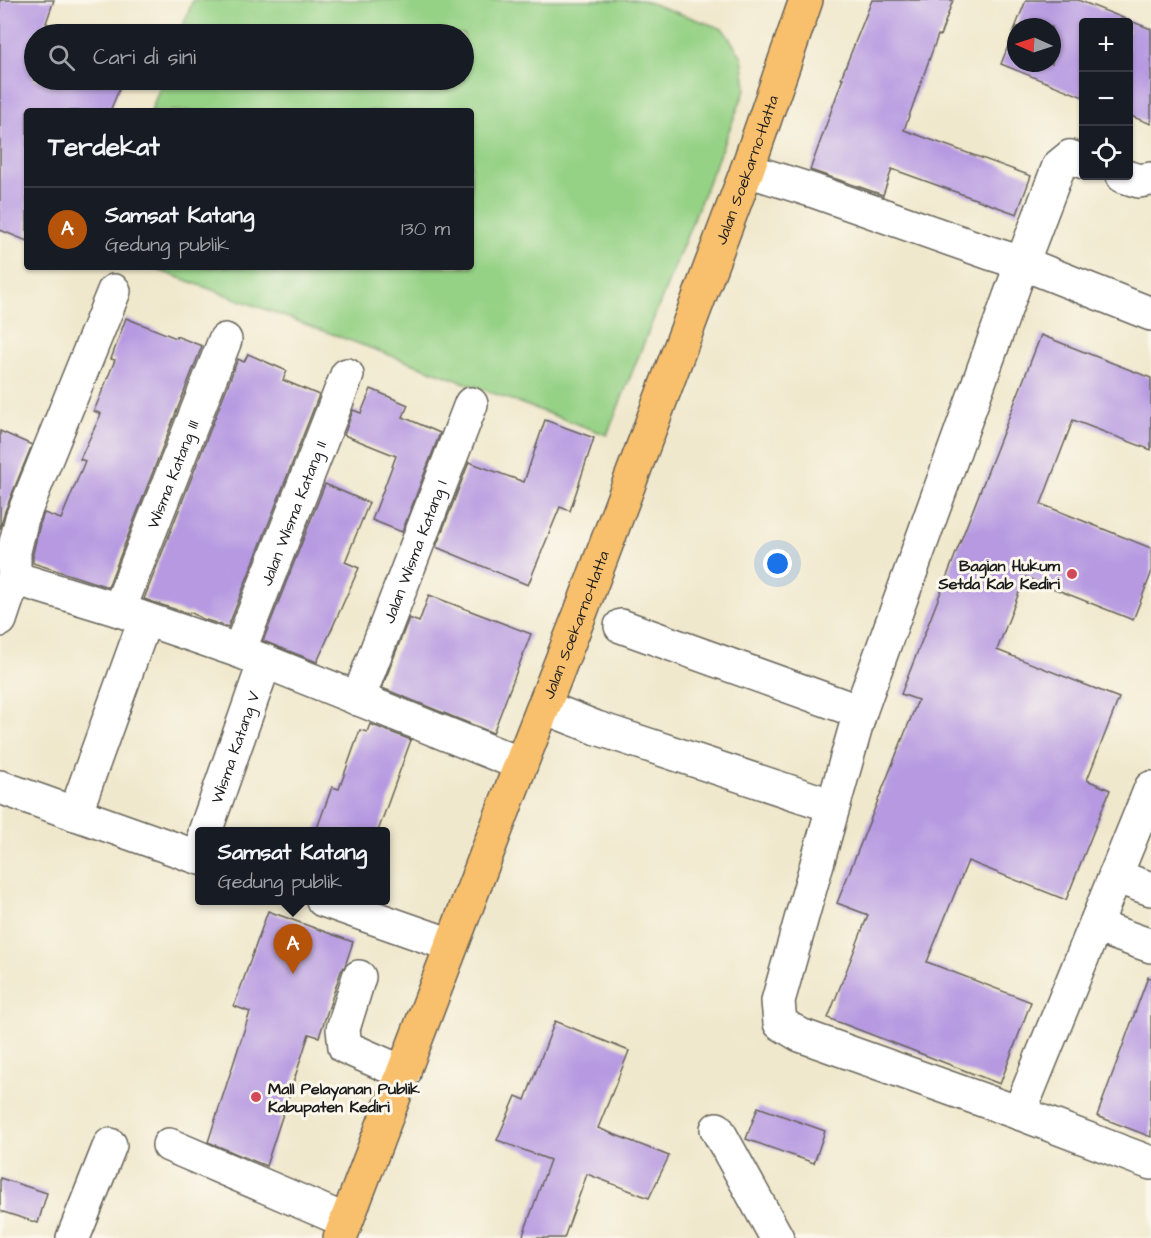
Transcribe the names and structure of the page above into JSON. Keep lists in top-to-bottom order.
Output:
{
  "streets": {
    "main road": ["Jalan Soekarno-Hatta"],
    "street": [
      "Wisma Katang III",
      "Jalan Wisma Katang II",
      "Jalan Wisma Katang I",
      "Wisma Katang V"
    ]
  },
  "crossings": [
    ["Jalan Wisma Katang II", "Wisma Katang V"]
  ],
  "places": ["Bagian Hukum Setda Kab Kediri", "Mall Pelayanan Publik Kabupaten Kediri"],
  "north": "left",
  "page": {
    "map_buttons": ["+", "−"],
    "search": "Cari di sini",
    "heading": "Terdekat",
    "list": [
      {
        "mark": "A",
        "name": "Samsat Katang",
        "note": "Gedung publik",
        "value": "130 m"
      }
    ],
    "popup": ["Samsat Katang", "Gedung publik"],
    "pins": "A"
  }
}
